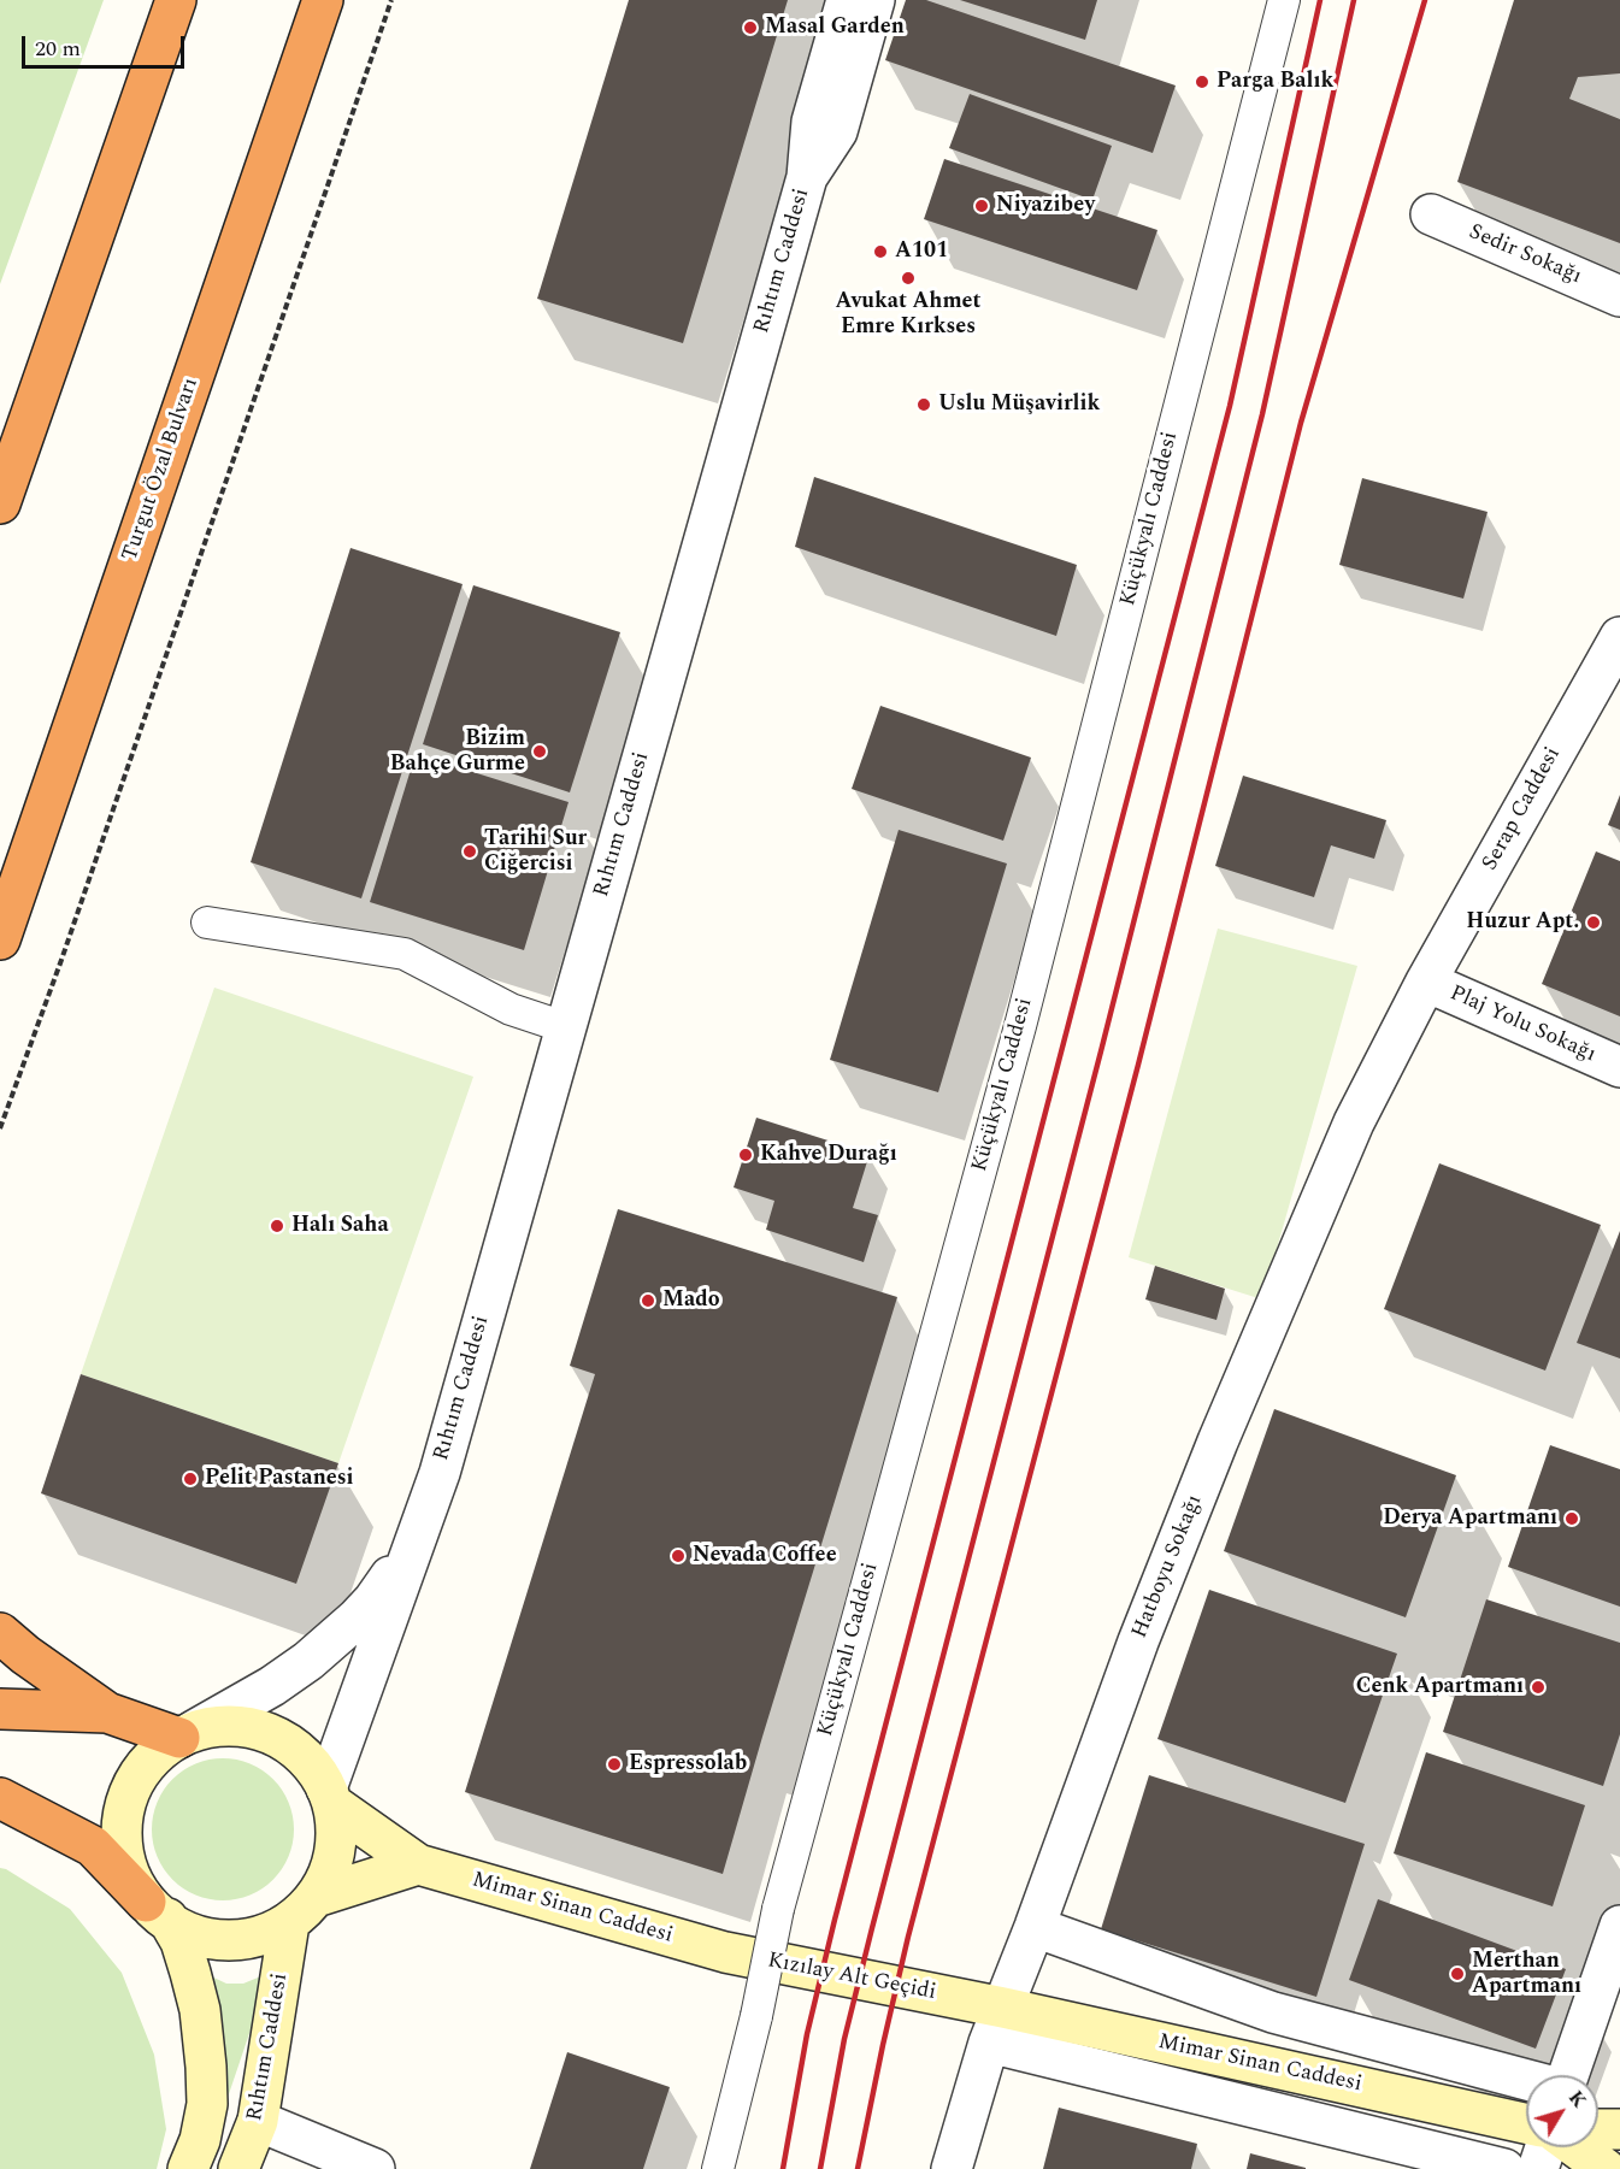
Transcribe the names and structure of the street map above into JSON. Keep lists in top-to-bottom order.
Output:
{
  "streets": {
    "highway": ["Turgut Özal Bulvarı"],
    "main road": ["Rıhtım Caddesi", "Mimar Sinan Caddesi", "Kızılay Alt Geçidi"],
    "street": [
      "Sedir Sokağı",
      "Serap Caddesi",
      "Plaj Yolu Sokağı",
      "Hatboyu Sokağı"
    ],
    "lane": ["Küçükyalı Caddesi"]
  },
  "crossings": [
    ["Serap Caddesi", "Plaj Yolu Sokağı"],
    ["Serap Caddesi", "Hatboyu Sokağı"],
    ["Plaj Yolu Sokağı", "Hatboyu Sokağı"],
    ["Hatboyu Sokağı", "Mimar Sinan Caddesi"],
    ["Hatboyu Sokağı", "Kızılay Alt Geçidi"],
    ["Mimar Sinan Caddesi", "Kızılay Alt Geçidi"]
  ],
  "places": [
    "Masal Garden",
    "Parga Balık",
    "Niyazibey",
    "A101",
    "Avukat Ahmet Emre Kırkses",
    "Uslu Müşavirlik",
    "Bizim Bahçe Gurme",
    "Tarihi Sur Ciğercisi",
    "Huzur Apt.",
    "Kahve Durağı",
    "Halı Saha",
    "Mado",
    "Pelit Pastanesi",
    "Derya Apartmanı",
    "Nevada Coffee",
    "Cenk Apartmanı",
    "Espressolab",
    "Merthan Apartmanı"
  ],
  "scale_bar": "20 m",
  "north": "top right"
}
